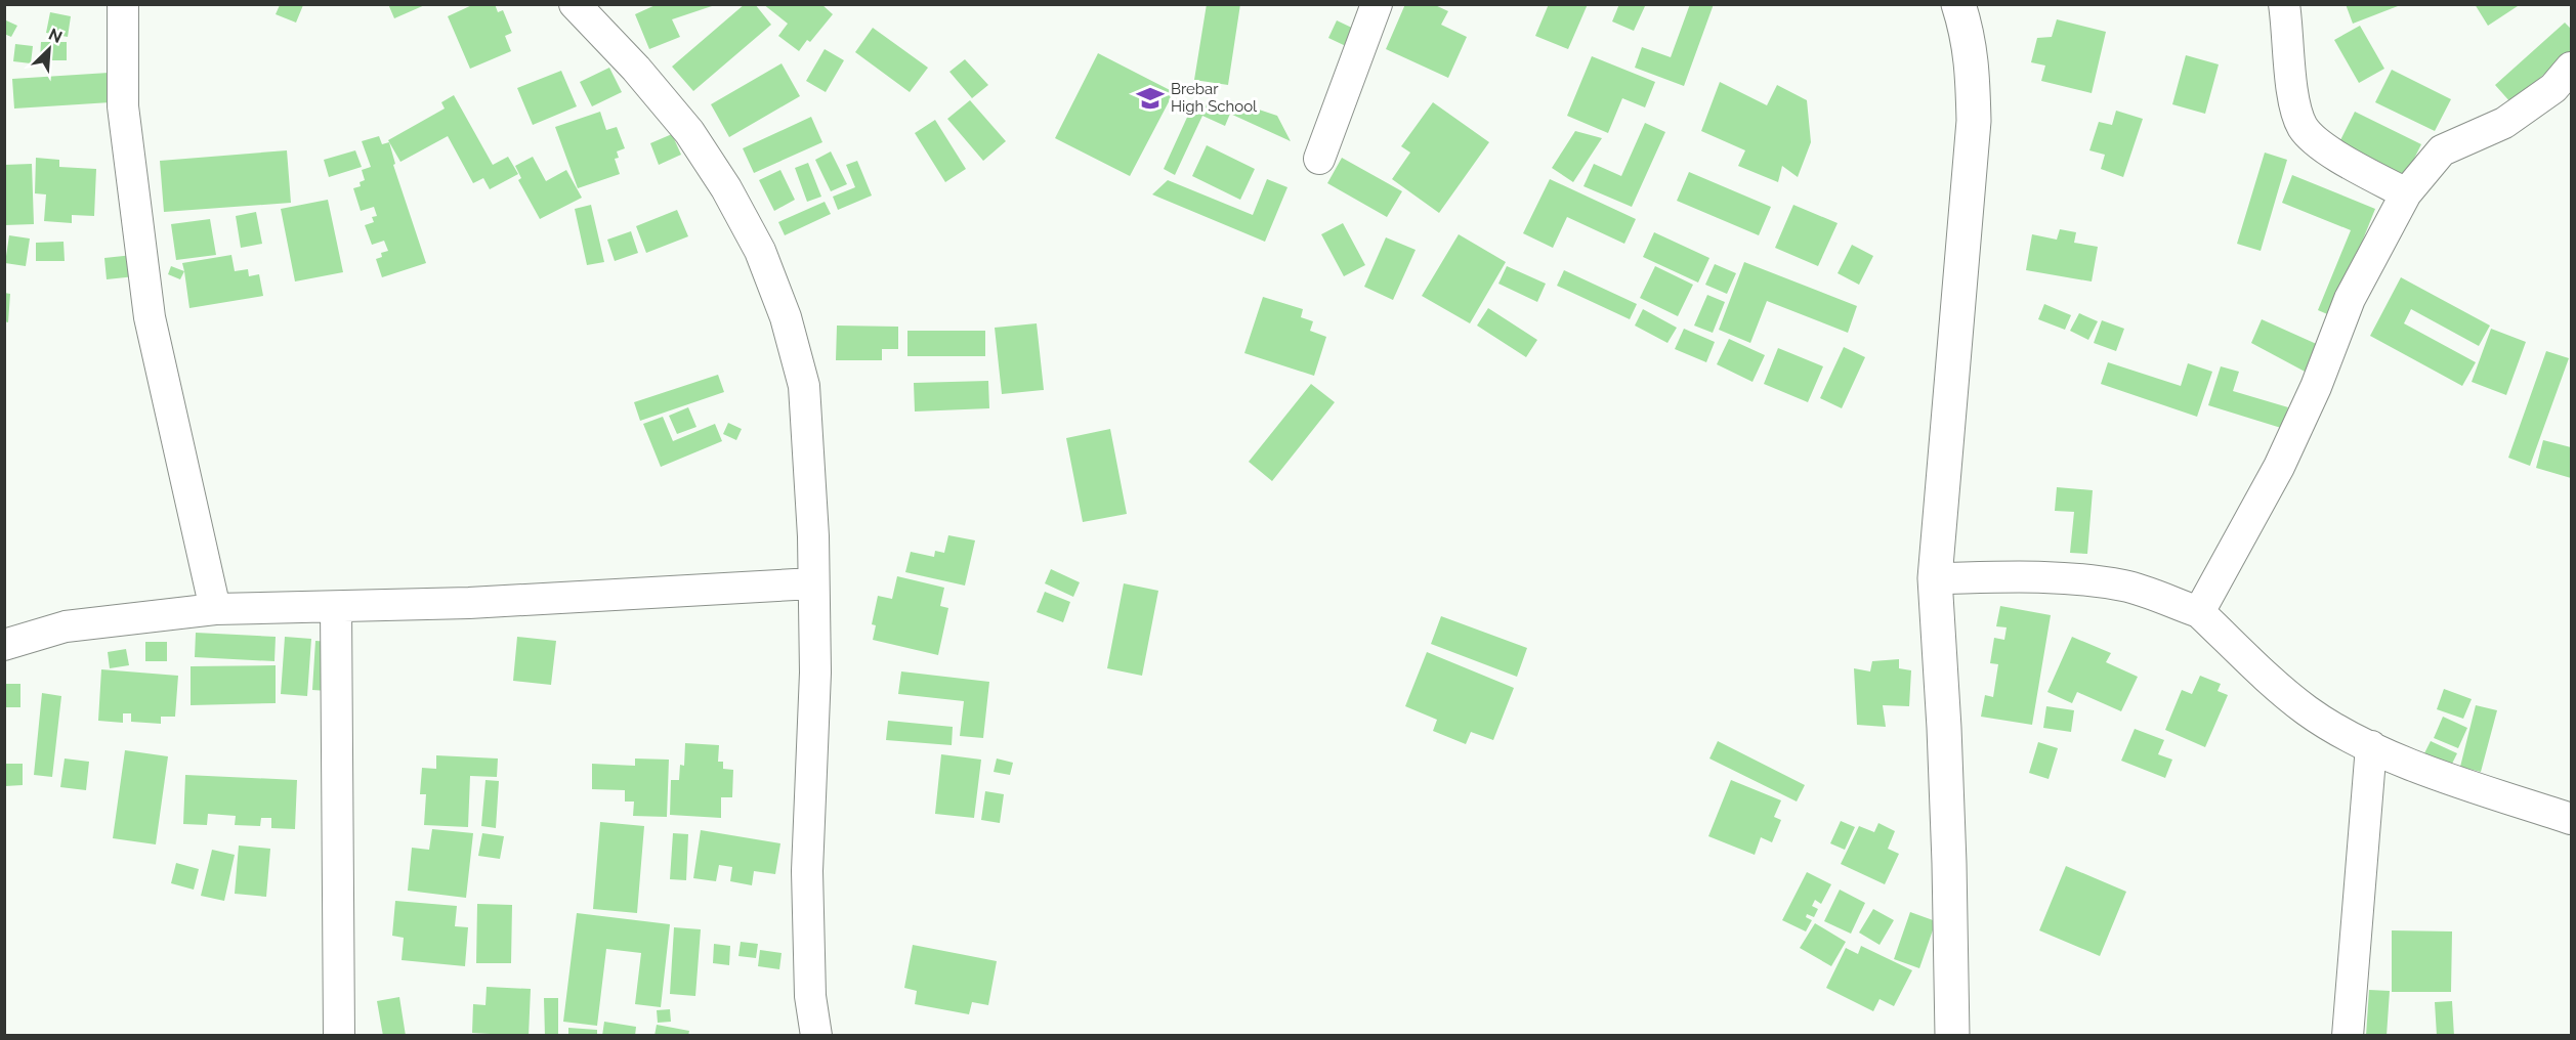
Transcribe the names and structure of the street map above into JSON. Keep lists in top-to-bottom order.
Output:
{
  "places": {
    "school or university": ["Brebar High School"]
  },
  "north": "top right"
}
